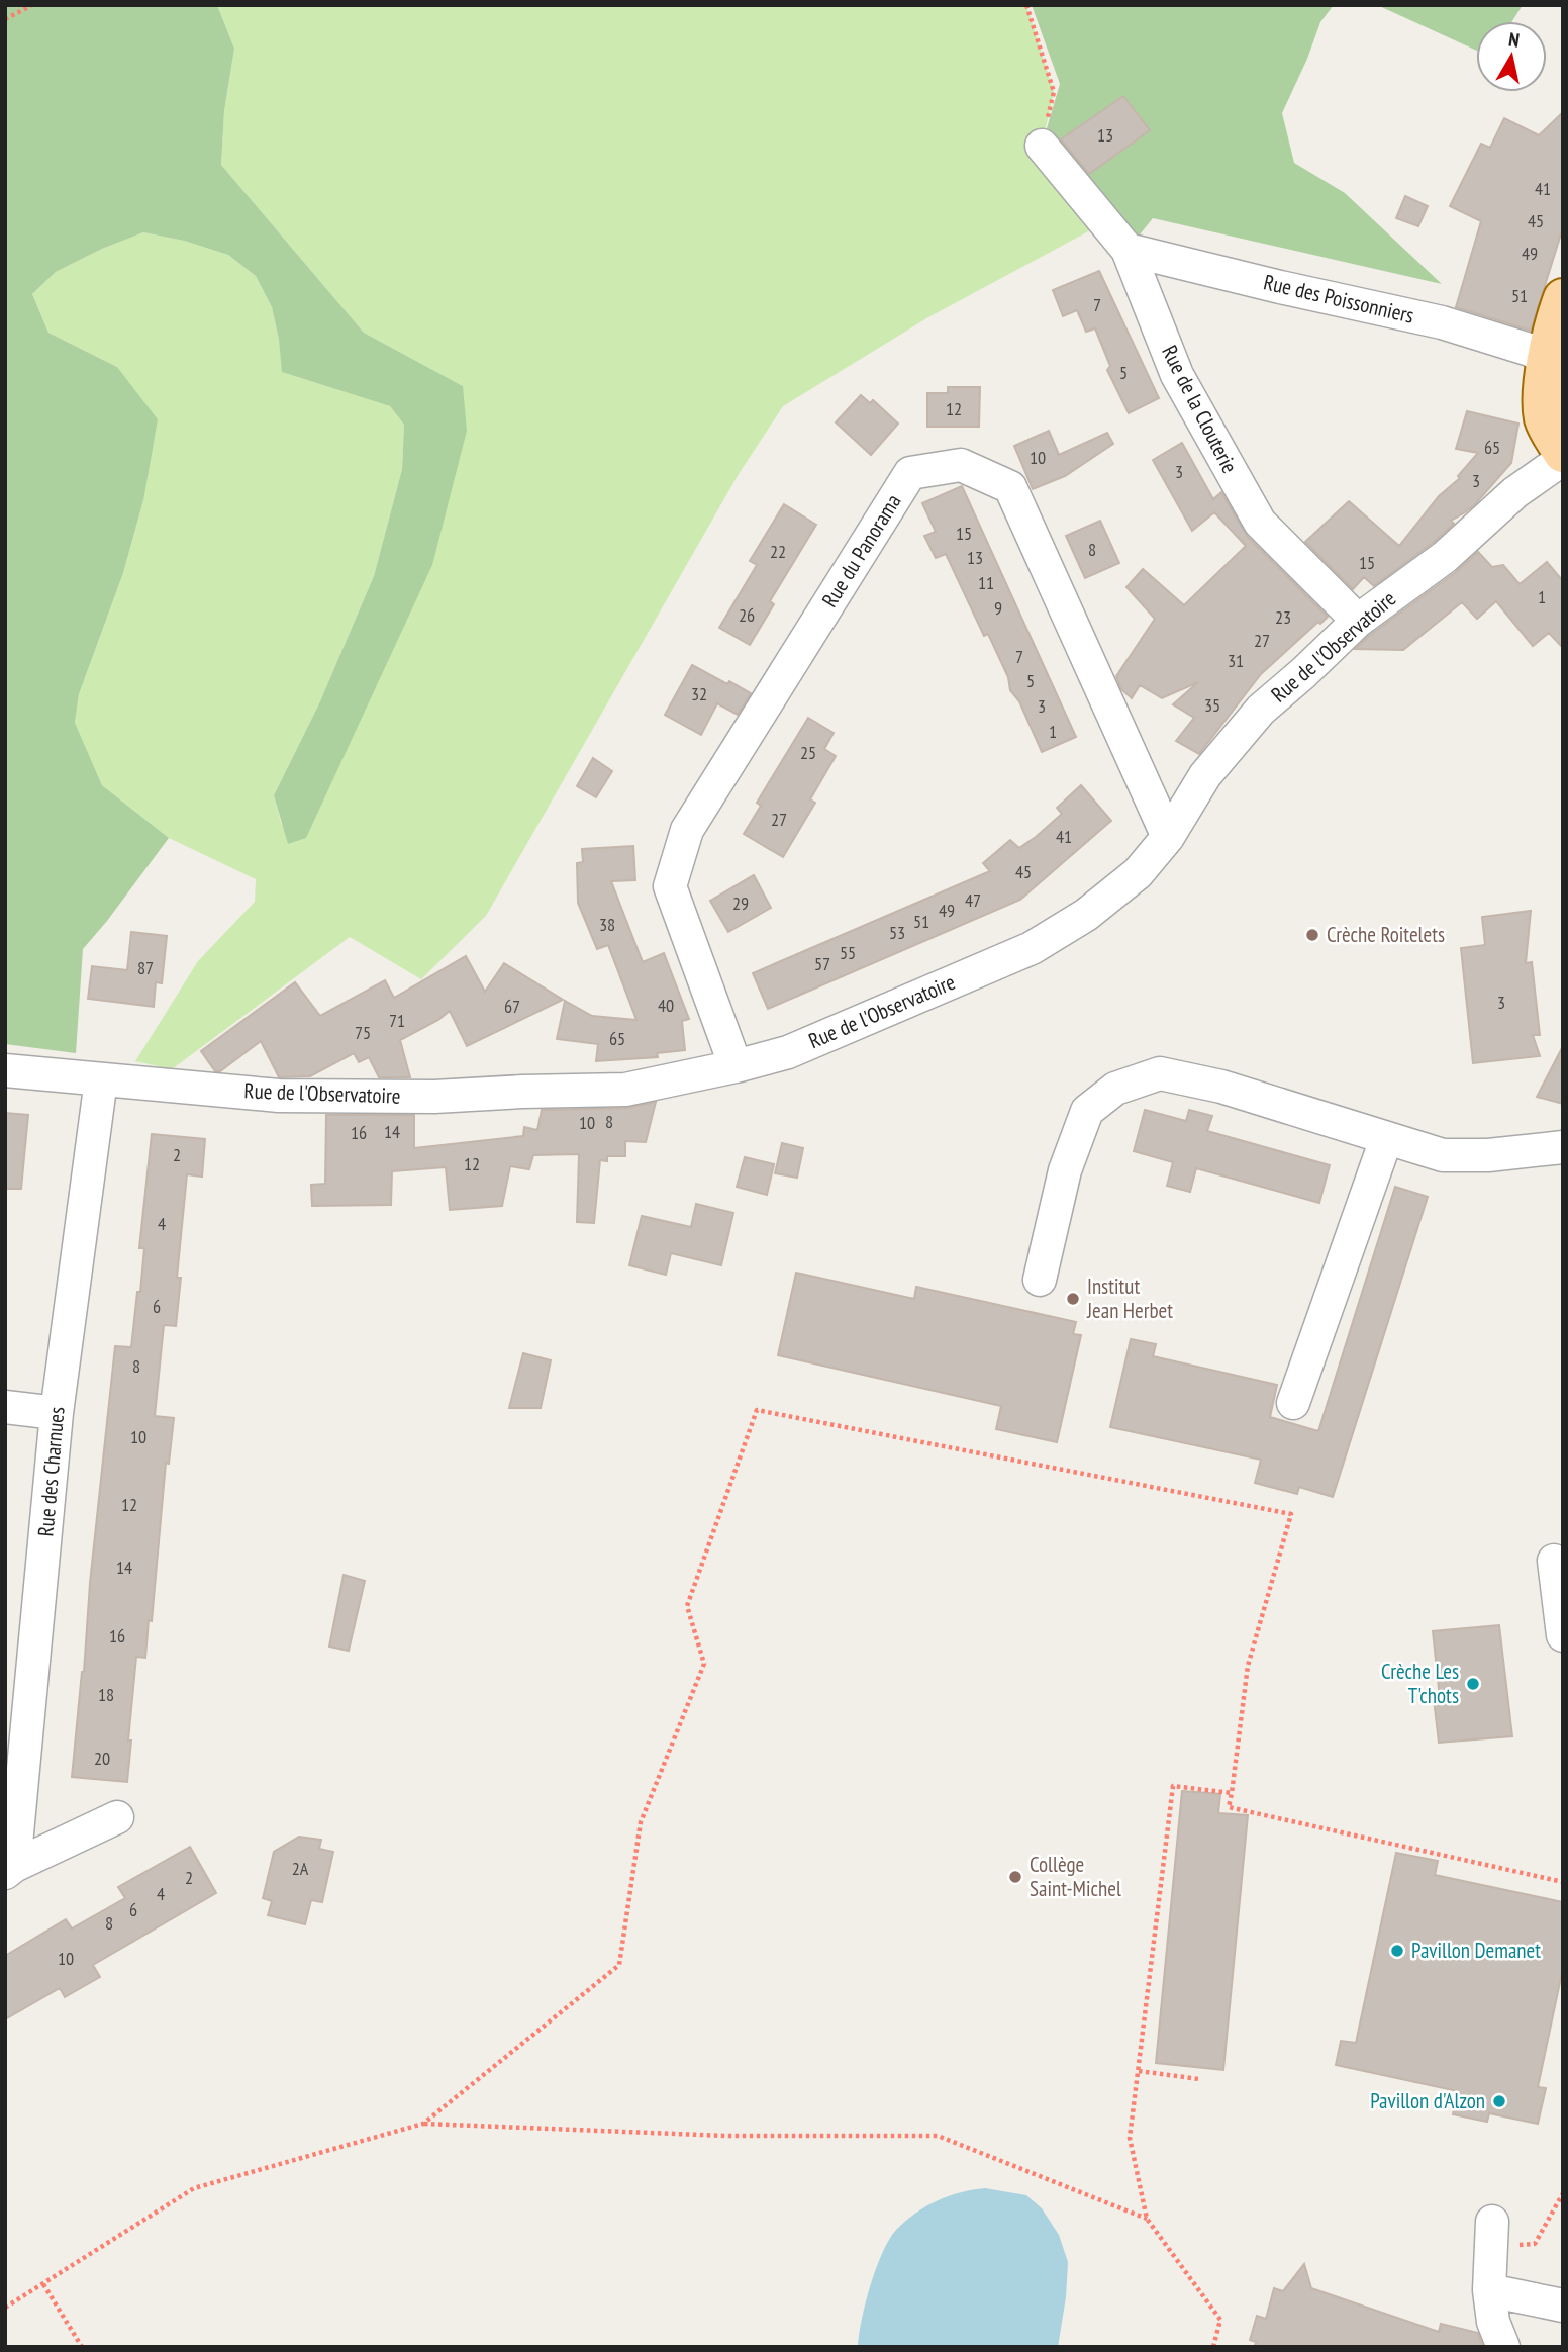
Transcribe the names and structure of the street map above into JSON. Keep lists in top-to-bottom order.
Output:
{
  "streets": {
    "street": [
      "Rue des Poissonniers",
      "Rue de la Clouterie",
      "Rue du Panorama",
      "Rue de l'Observatoire",
      "Rue des Charnues"
    ]
  },
  "crossings": [
    ["Rue des Poissonniers", "Rue de la Clouterie"],
    ["Rue de la Clouterie", "Rue de l'Observatoire"],
    ["Rue du Panorama", "Rue de l'Observatoire"],
    ["Rue de l'Observatoire", "Rue des Charnues"]
  ],
  "places": [
    "Crèche Roitelets",
    "Institut Jean Herbet",
    "Crèche Les T'chots",
    "Collège Saint-Michel",
    "Pavillon Demanet",
    "Pavillon d'Alzon"
  ],
  "house_numbers": [
    "13",
    "41",
    "45",
    "49",
    "51",
    "7",
    "5",
    "12",
    "65",
    "10",
    "3",
    "3",
    "15",
    "8",
    "22",
    "13",
    "15",
    "11",
    "1",
    "9",
    "26",
    "23",
    "27",
    "7",
    "31",
    "5",
    "32",
    "35",
    "3",
    "1",
    "25",
    "27",
    "41",
    "45",
    "47",
    "29",
    "49",
    "51",
    "38",
    "53",
    "55",
    "57",
    "87",
    "3",
    "40",
    "67",
    "71",
    "75",
    "65",
    "8",
    "10",
    "14",
    "16",
    "2",
    "12",
    "4",
    "6",
    "8",
    "10",
    "12",
    "14",
    "16",
    "18",
    "20",
    "2A",
    "2",
    "4",
    "6",
    "8",
    "10"
  ],
  "north": "top"
}
